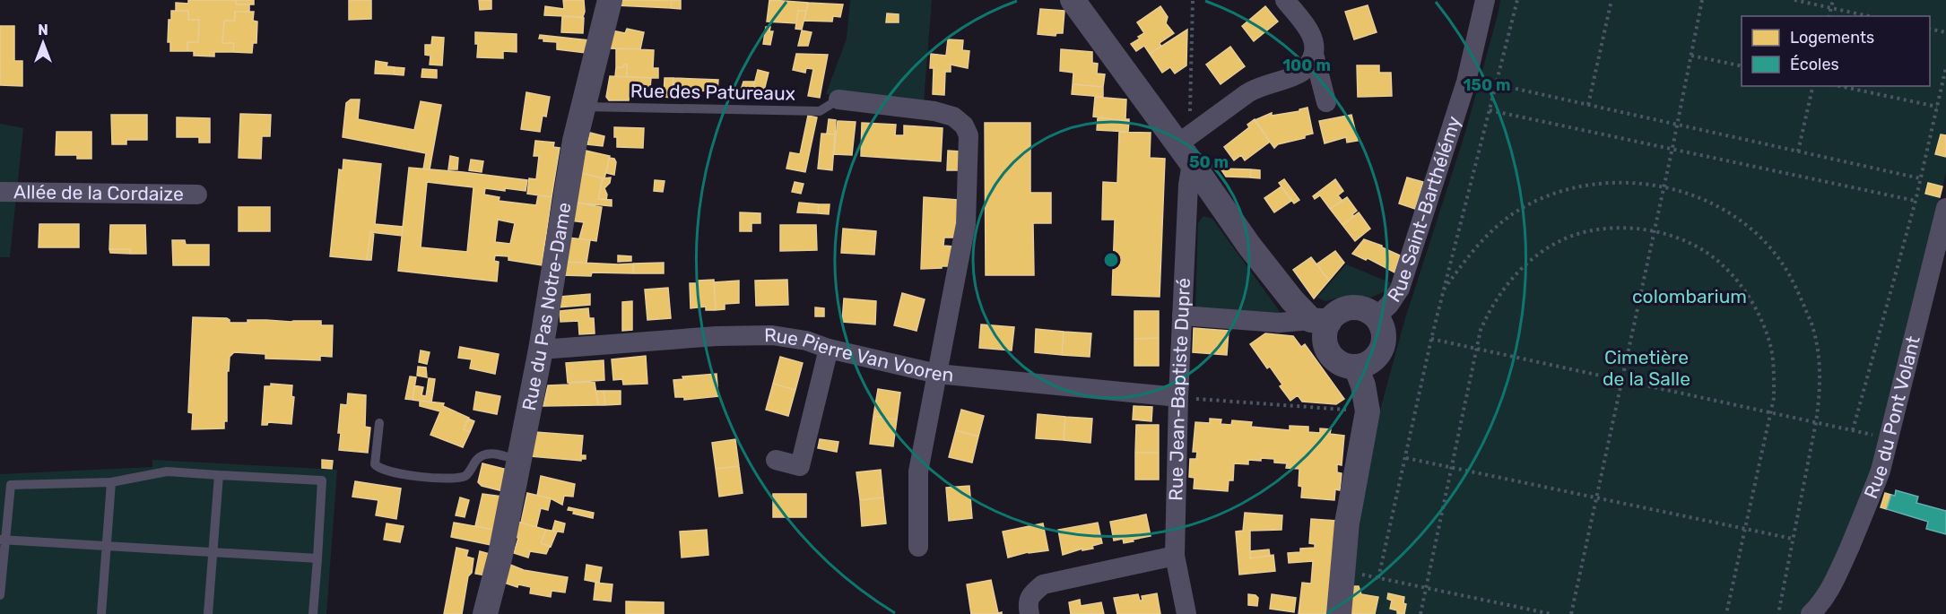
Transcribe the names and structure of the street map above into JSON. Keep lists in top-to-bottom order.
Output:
{
  "streets": {
    "street": [
      "Allée de la Cordaize",
      "Rue Saint-Barthélémy",
      "Rue du Pas Notre-Dame",
      "Rue Pierre Van Vooren",
      "Rue Jean-Baptiste Dupré",
      "Rue du Pont Volant"
    ],
    "lane": ["Rue des Patureaux"]
  },
  "crossings": [
    ["Rue des Patureaux", "Rue du Pas Notre-Dame"],
    ["Rue du Pas Notre-Dame", "Rue Pierre Van Vooren"],
    ["Rue Pierre Van Vooren", "Rue Jean-Baptiste Dupré"]
  ],
  "parks": ["colombarium", "Cimetière de la Salle"],
  "legend": ["Logements", "Écoles"],
  "north": "top",
  "rings": ["100 m", "150 m", "50 m"]
}
